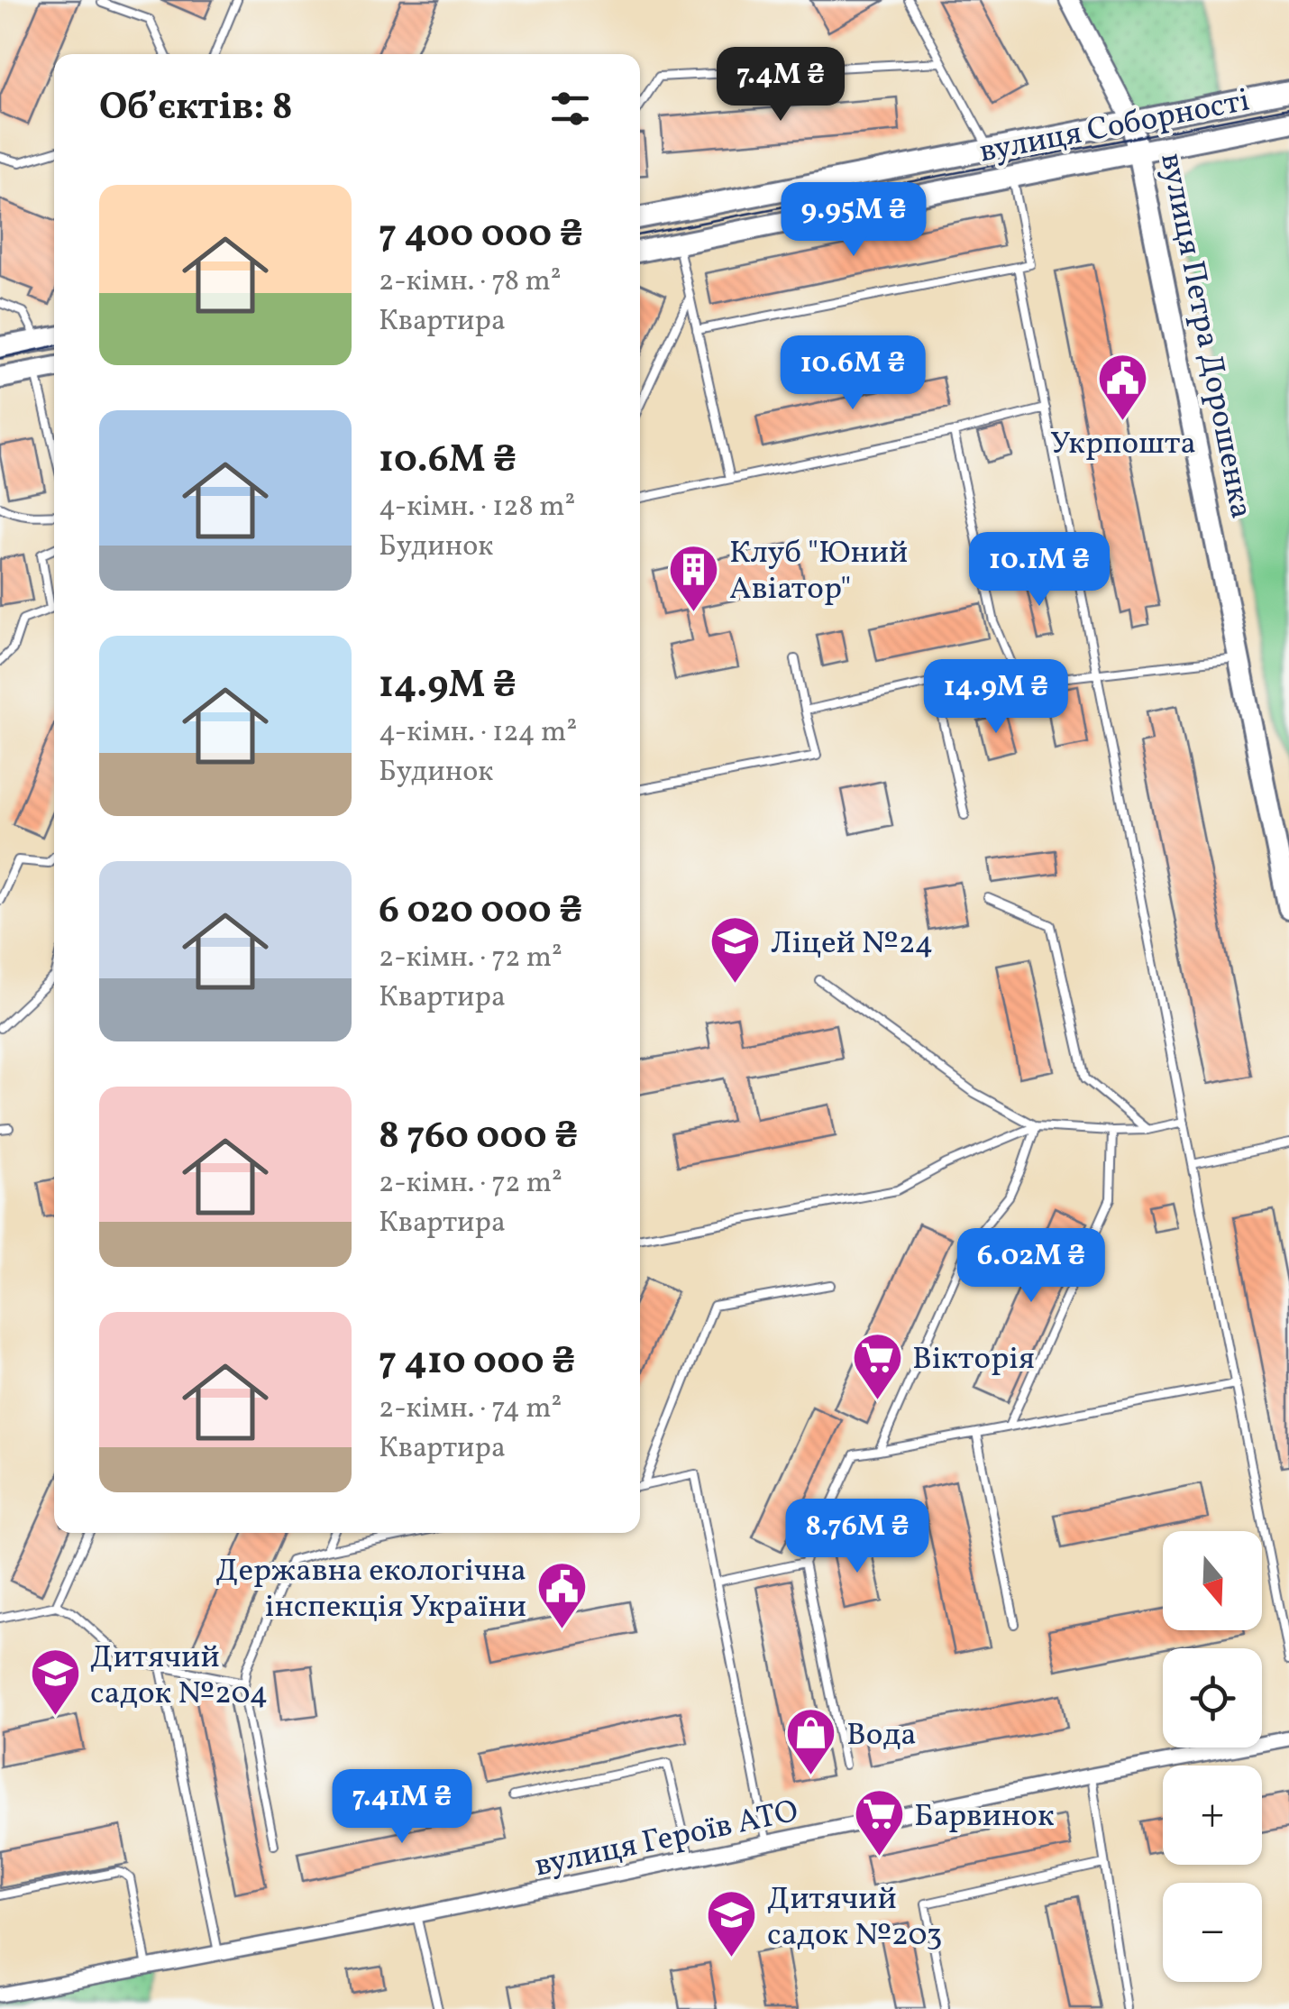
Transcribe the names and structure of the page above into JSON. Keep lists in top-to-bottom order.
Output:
{
  "streets": {
    "main road": ["вулиця Соборності", "вулиця Петра Дорошенка"],
    "street": ["вулиця Героїв АТО"]
  },
  "crossings": [
    ["вулиця Соборності", "вулиця Петра Дорошенка"]
  ],
  "places": {
    "public building": ["Укрпошта", "Державна екологічна інспекція України"],
    "building": ["Клуб \"Юний Авіатор\""],
    "school or university": ["Ліцей №24", "Дитячий садок №204", "Дитячий садок №203"],
    "supermarket": ["Вікторія", "Барвинок"],
    "shop": ["Вода"]
  },
  "north": "bottom",
  "page": {
    "price": [
      "7.4M ₴",
      "9.95M ₴",
      "10.6M ₴",
      "10.1M ₴",
      "14.9M ₴",
      "6.02M ₴",
      "8.76M ₴",
      "7.41M ₴"
    ],
    "heading": "Об’єктів: 8",
    "list": [
      {
        "name": "7 400 000 ₴",
        "note": "2-кімн. · 78 m² · Квартира"
      },
      {
        "name": "10.6M ₴",
        "note": "4-кімн. · 128 m² · Будинок"
      },
      {
        "name": "14.9M ₴",
        "note": "4-кімн. · 124 m² · Будинок"
      },
      {
        "name": "6 020 000 ₴",
        "note": "2-кімн. · 72 m² · Квартира"
      },
      {
        "name": "8 760 000 ₴",
        "note": "2-кімн. · 72 m² · Квартира"
      },
      {
        "name": "7 410 000 ₴",
        "note": "2-кімн. · 74 m² · Квартира"
      }
    ],
    "map_buttons": ["+", "−"]
  }
}
